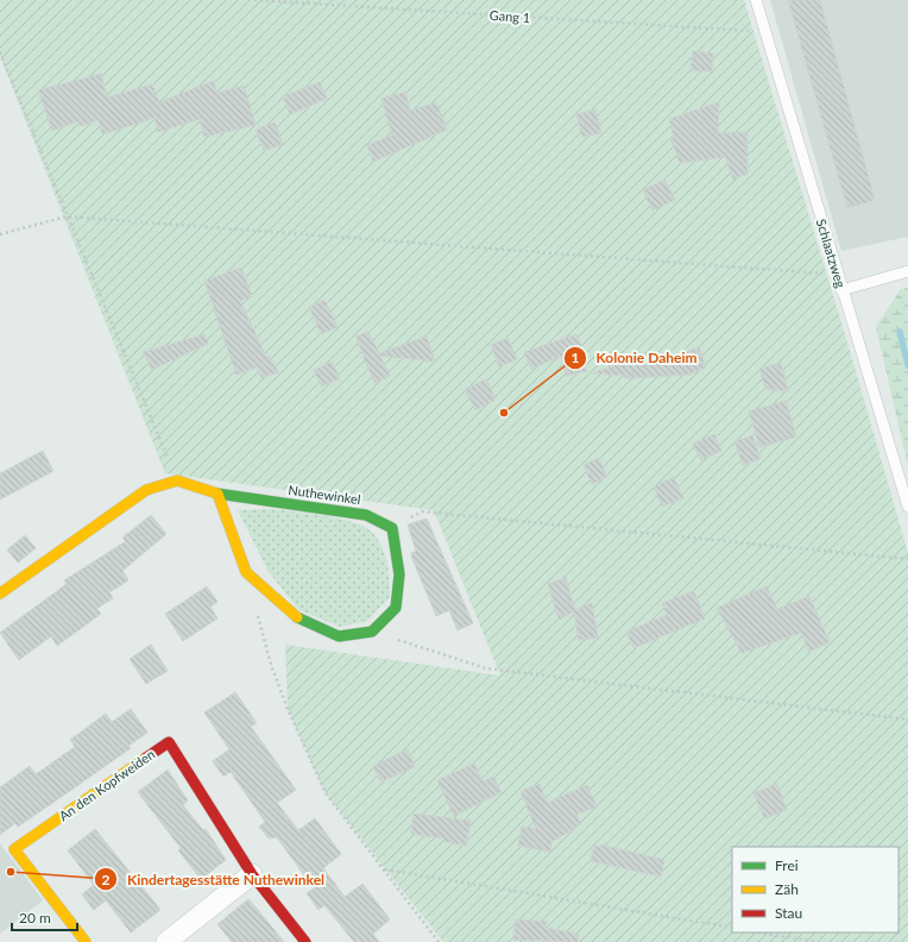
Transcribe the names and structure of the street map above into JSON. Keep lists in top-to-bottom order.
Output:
{
  "streets": {
    "street": ["Nuthewinkel", "An den Kopfweiden"],
    "lane": ["Schlaatzweg"],
    "path": ["Gang 1"]
  },
  "crossings": [
    ["Gang 1", "Schlaatzweg"]
  ],
  "places": ["Kolonie Daheim", "Kindertagesstätte Nuthewinkel"],
  "legend": ["Frei", "Zäh", "Stau"],
  "scale_bar": "20 m"
}
